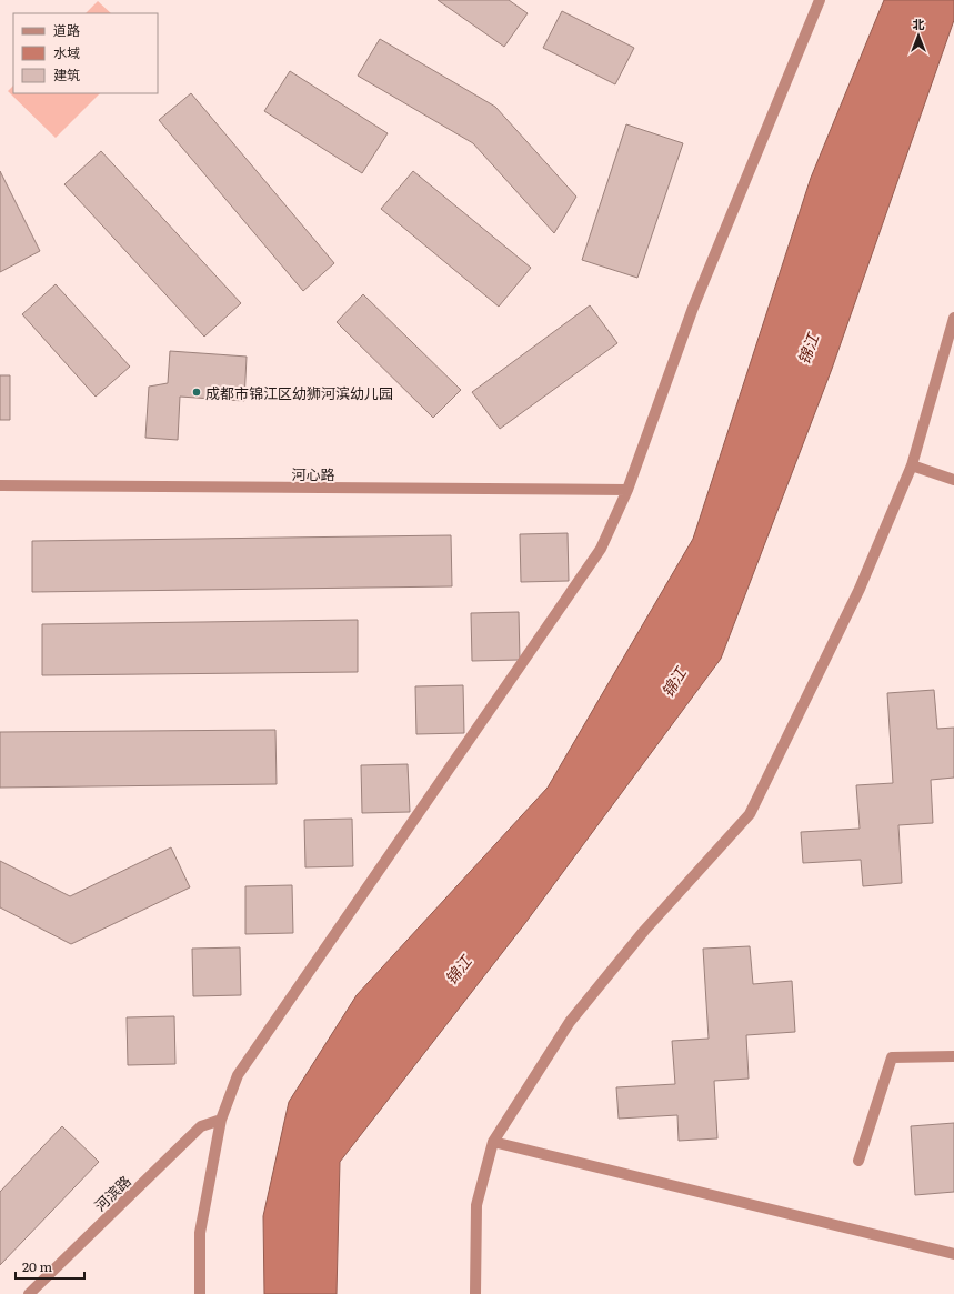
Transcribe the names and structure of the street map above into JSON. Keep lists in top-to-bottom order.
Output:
{
  "streets": {
    "street": ["河心路", "河滨路"]
  },
  "water": ["锦江"],
  "places": ["成都市锦江区幼狮河滨幼儿园"],
  "legend": ["道路", "水域", "建筑"],
  "scale_bar": "20 m",
  "north": "top"
}
